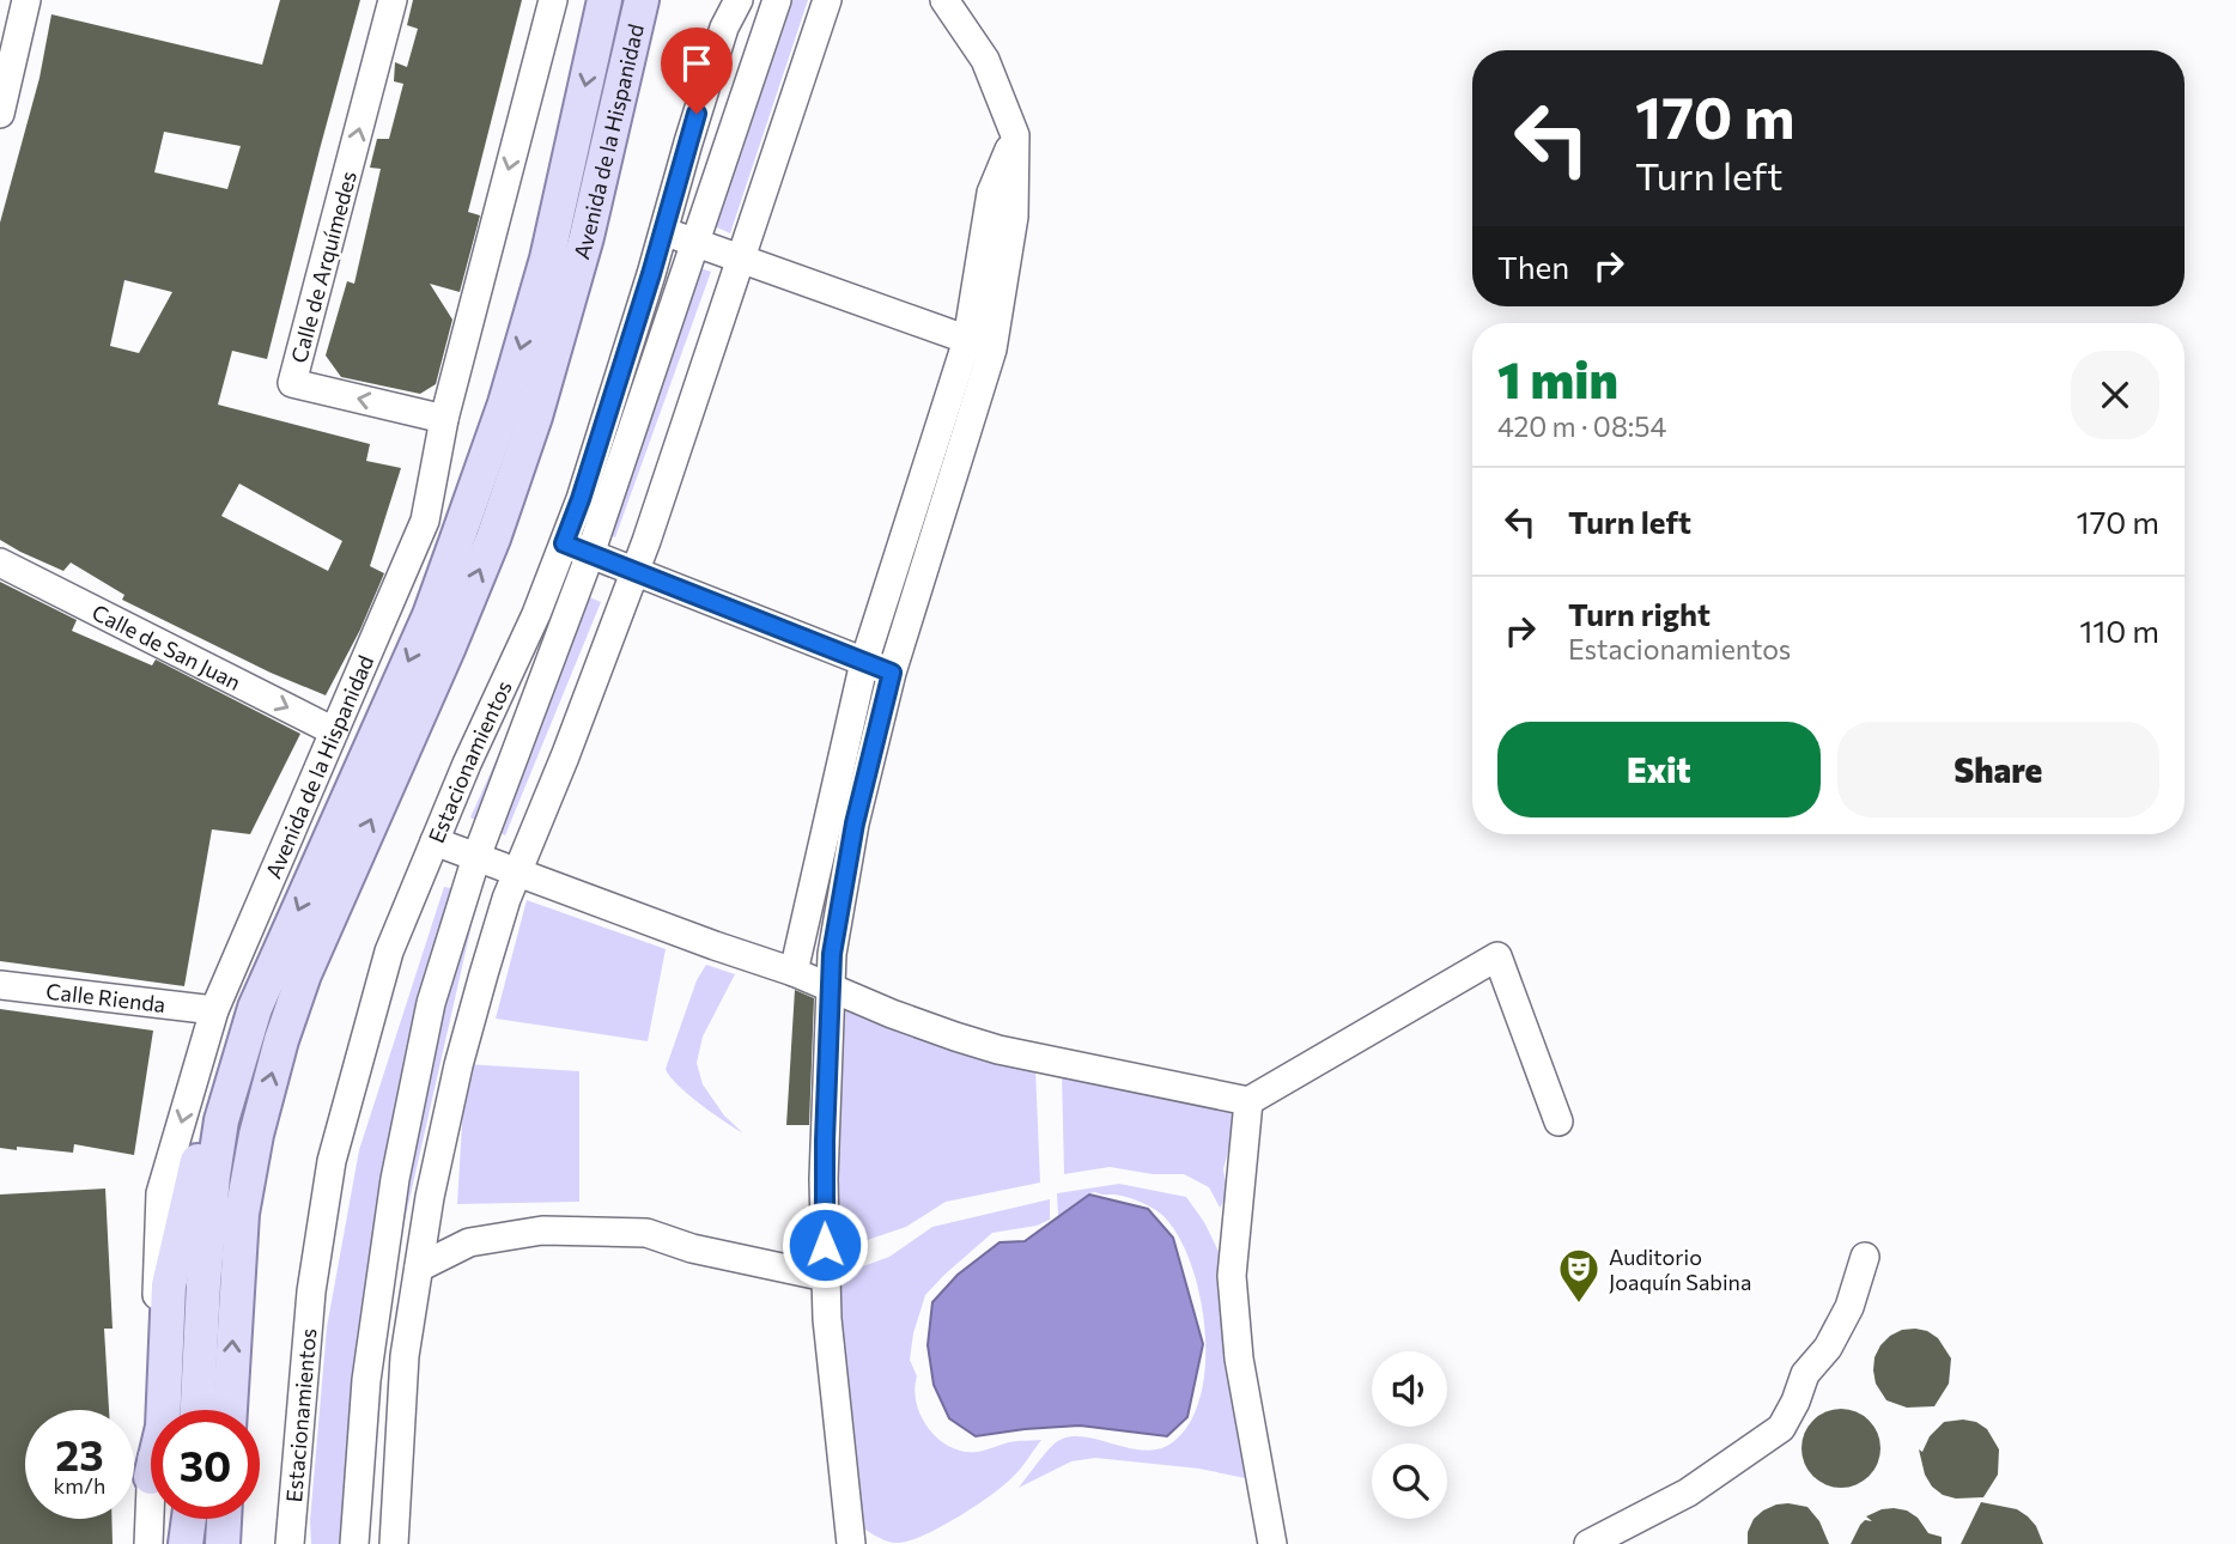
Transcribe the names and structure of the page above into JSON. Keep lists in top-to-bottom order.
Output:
{
  "streets": {
    "main road": ["Avenida de la Hispanidad"],
    "street": [
      "Calle de Arquímedes",
      "Calle de San Juan",
      "Estacionamientos",
      "Calle Rienda"
    ]
  },
  "crossings": [
    ["Avenida de la Hispanidad", "Calle de Arquímedes"],
    ["Avenida de la Hispanidad", "Calle de San Juan"],
    ["Avenida de la Hispanidad", "Calle Rienda"]
  ],
  "one_way": ["Calle de San Juan"],
  "places": {
    "theatre": ["Auditorio Joaquín Sabina"]
  },
  "page": {
    "turn": ["170 m", "Turn left"],
    "then": "Then",
    "heading": ["1 min", "420 m · 08:54"],
    "list": [
      {
        "name": "Turn left",
        "value": "170 m"
      },
      {
        "name": "Turn right",
        "note": "Estacionamientos",
        "value": "110 m"
      }
    ],
    "buttons": ["Exit", "Share"],
    "speed": "23 km/h",
    "limit": "30"
  }
}
